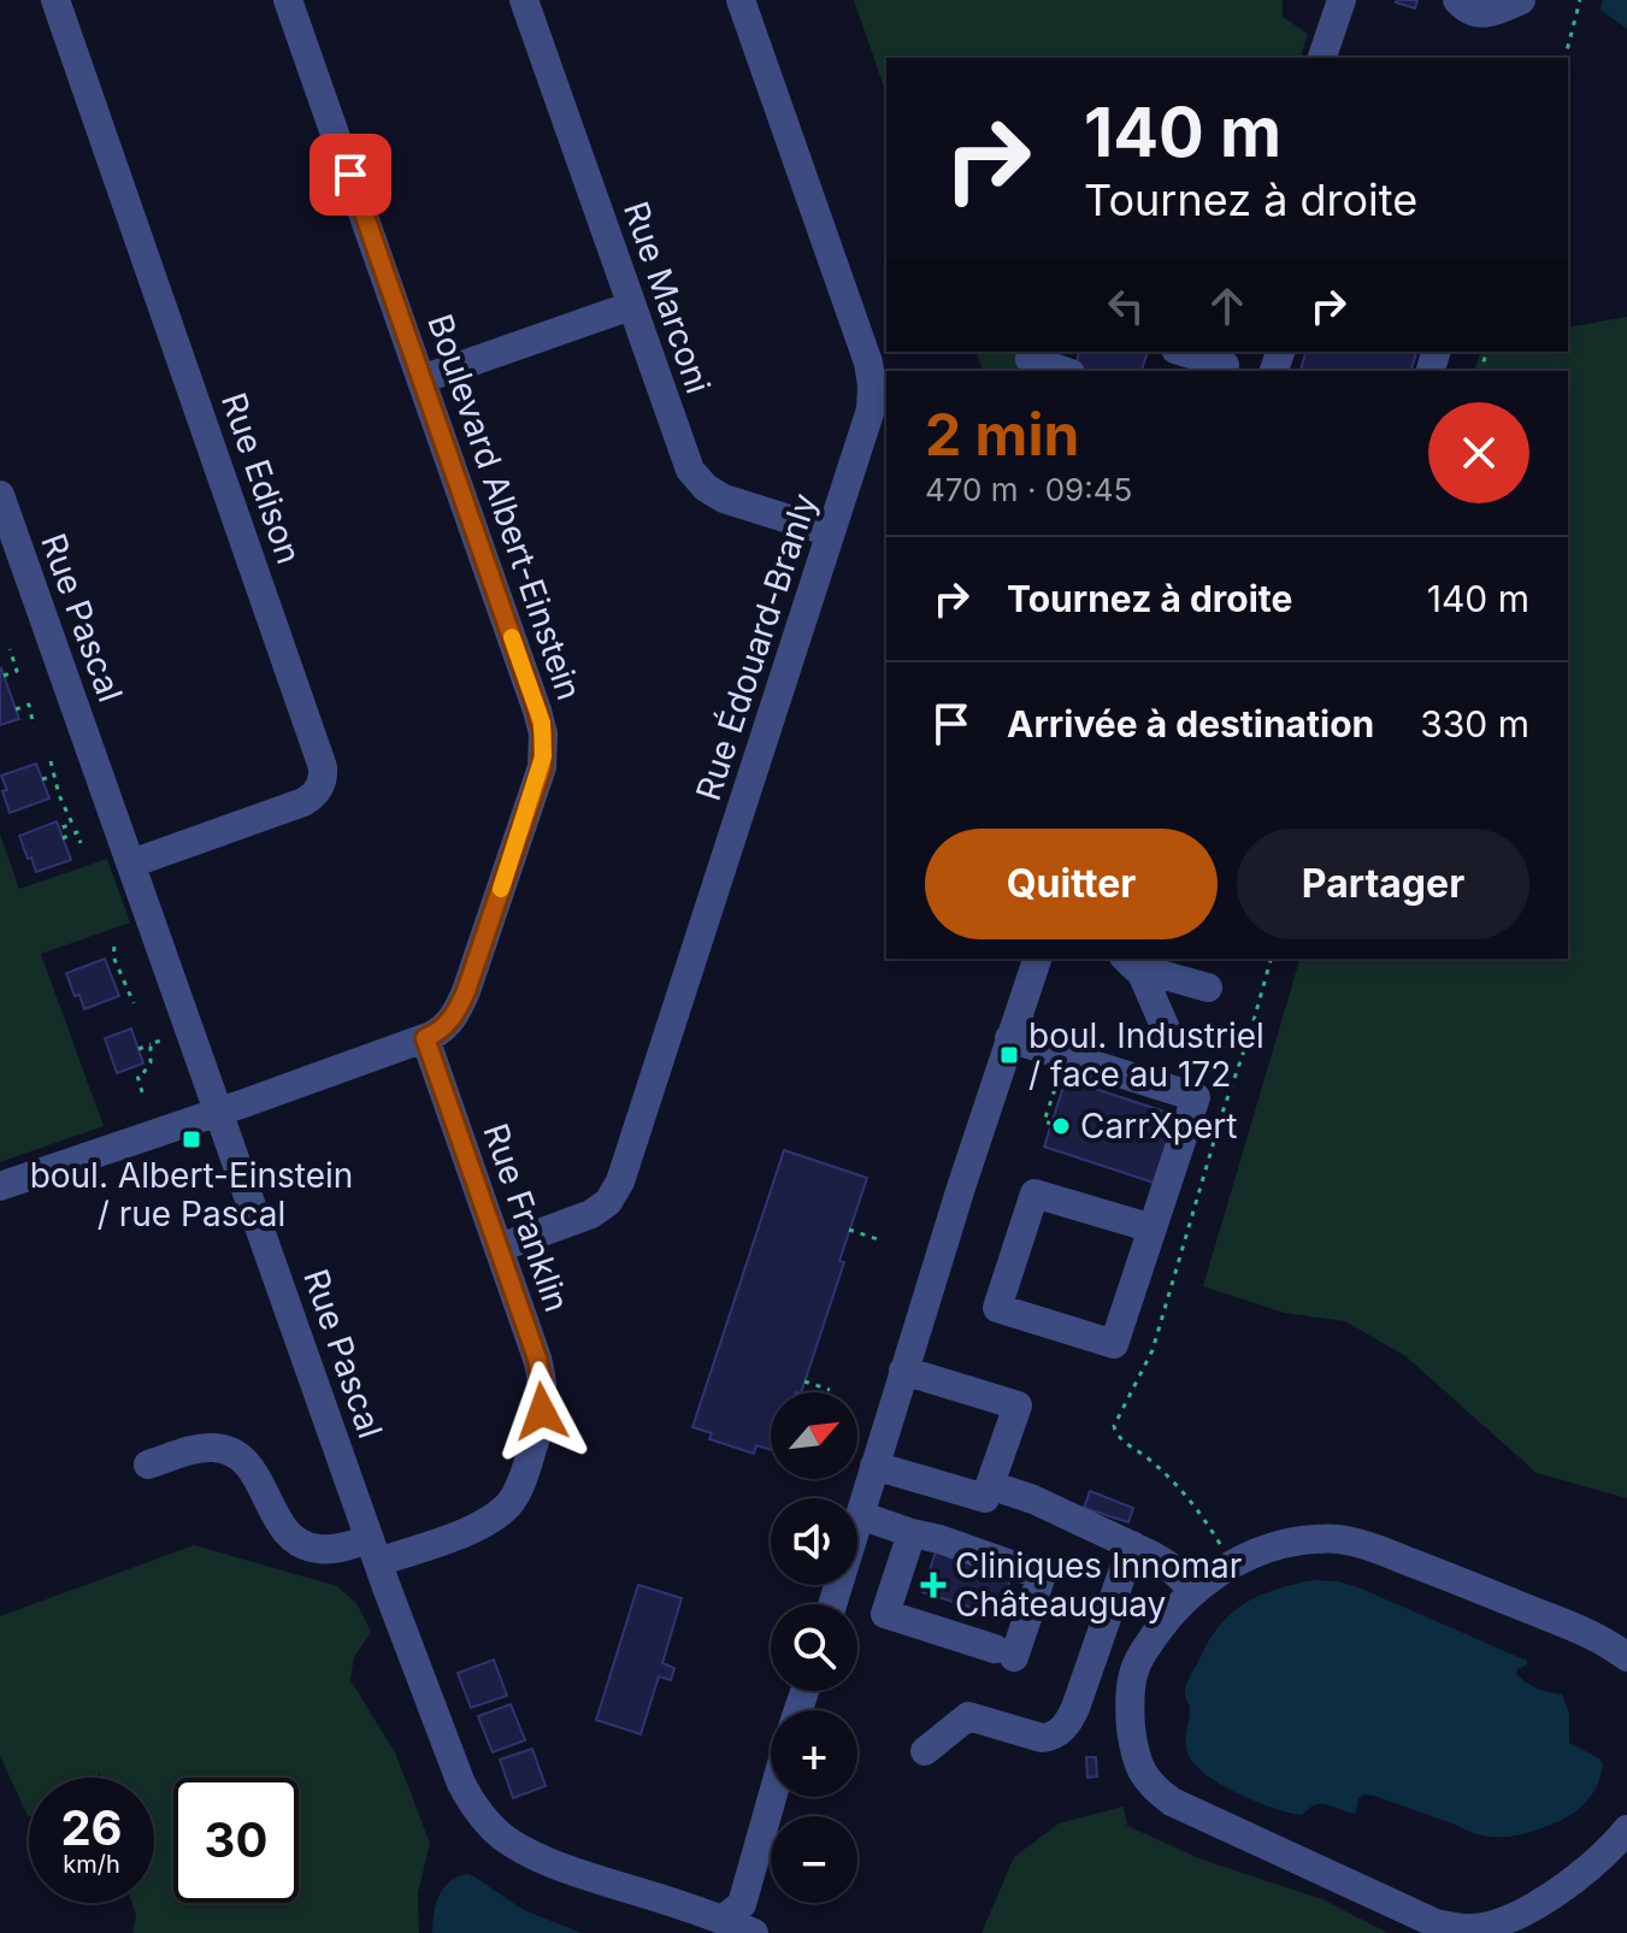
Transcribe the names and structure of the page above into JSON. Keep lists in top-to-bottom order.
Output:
{
  "streets": {
    "street": [
      "Rue Marconi",
      "Rue Edison",
      "Boulevard Albert-Einstein",
      "Rue Pascal",
      "Rue Édouard-Branly",
      "Rue Franklin"
    ]
  },
  "crossings": [
    ["Rue Marconi", "Rue Édouard-Branly"],
    ["Rue Edison", "Rue Pascal"],
    ["Boulevard Albert-Einstein", "Rue Pascal"],
    ["Boulevard Albert-Einstein", "Rue Franklin"],
    ["Rue Pascal", "Rue Franklin"],
    ["Rue Édouard-Branly", "Rue Franklin"]
  ],
  "places": {
    "transit": ["boul. Industriel / face au 172", "boul. Albert-Einstein / rue Pascal"],
    "other": ["CarrXpert"],
    "health": ["Cliniques Innomar Châteauguay"]
  },
  "north": "top right",
  "page": {
    "turn": ["140 m", "Tournez à droite"],
    "heading": ["2 min", "470 m · 09:45"],
    "list": [
      {
        "name": "Tournez à droite",
        "value": "140 m"
      },
      {
        "name": "Arrivée à destination",
        "value": "330 m"
      }
    ],
    "buttons": ["Quitter", "Partager"],
    "map_buttons": ["+", "−"],
    "speed": "26 km/h",
    "limit": "30"
  }
}
